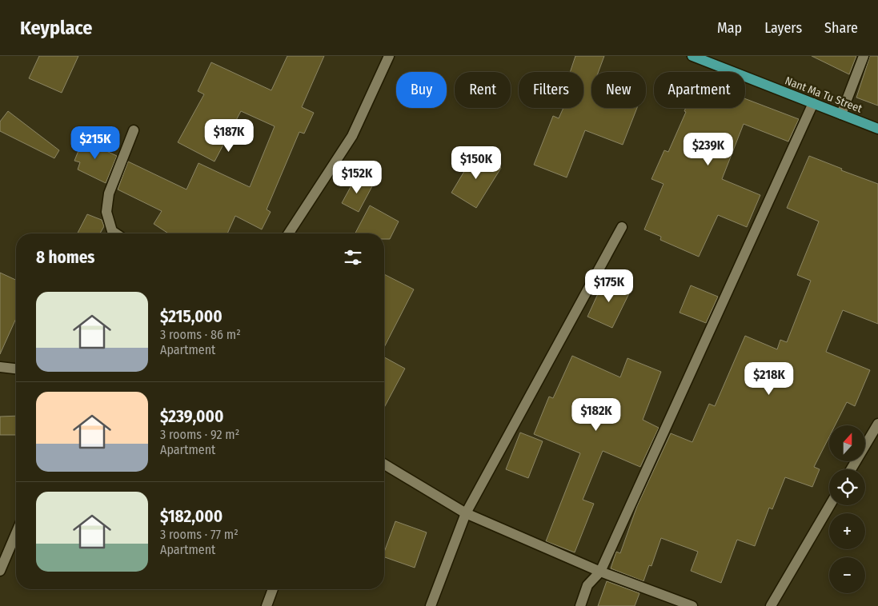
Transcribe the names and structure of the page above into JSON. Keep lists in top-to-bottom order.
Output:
{
  "streets": {
    "main road": ["Nant Ma Tu Street"]
  },
  "north": "top",
  "page": {
    "header": "Keyplace",
    "nav": ["Map", "Layers", "Share"],
    "chip": [
      "Buy",
      "Rent",
      "Filters",
      "New",
      "Apartment"
    ],
    "price": [
      "$187K",
      "$215K",
      "$239K",
      "$150K",
      "$152K",
      "$175K",
      "$218K",
      "$182K"
    ],
    "heading": "8 homes",
    "list": [
      {
        "name": "$215,000",
        "note": "3 rooms · 86 m² · Apartment"
      },
      {
        "name": "$239,000",
        "note": "3 rooms · 92 m² · Apartment"
      },
      {
        "name": "$182,000",
        "note": "3 rooms · 77 m² · Apartment"
      }
    ],
    "map_buttons": ["+", "−"]
  }
}
